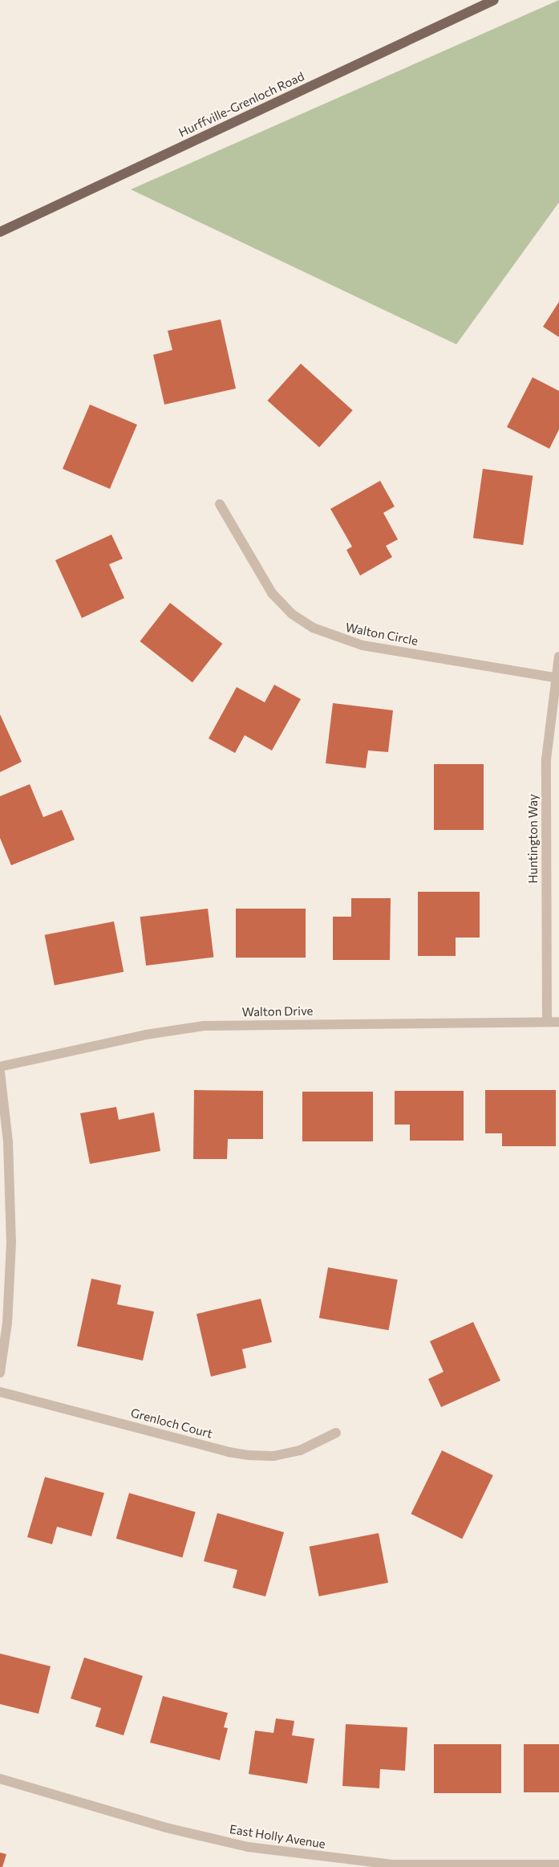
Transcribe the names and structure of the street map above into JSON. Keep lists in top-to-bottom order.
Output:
{
  "streets": {
    "main road": ["Hurffville-Grenloch Road"],
    "street": [
      "Walton Circle",
      "Huntington Way",
      "Walton Drive",
      "Grenloch Court",
      "East Holly Avenue"
    ]
  },
  "crossings": [
    ["Walton Circle", "Huntington Way"],
    ["Huntington Way", "Walton Drive"]
  ]
}
